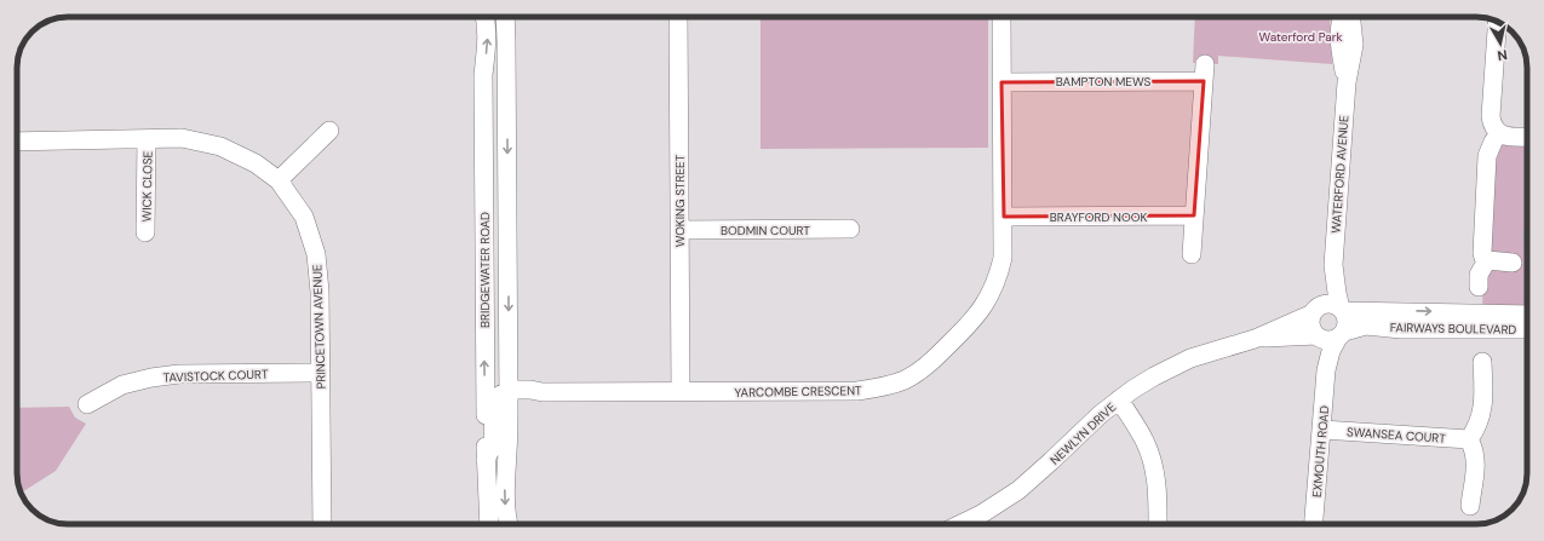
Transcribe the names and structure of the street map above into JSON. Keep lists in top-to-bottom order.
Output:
{
  "streets": {
    "street": [
      "BAMPTON MEWS",
      "WATERFORD AVENUE",
      "WICK CLOSE",
      "WOKING STREET",
      "BRAYFORD NOOK",
      "BODMIN COURT",
      "BRIDGEWATER ROAD",
      "PRINCETOWN AVENUE",
      "FAIRWAYS BOULEVARD",
      "TAVISTOCK COURT",
      "YARCOMBE CRESCENT",
      "NEWLYN DRIVE",
      "SWANSEA COURT",
      "EXMOUTH ROAD"
    ]
  },
  "crossings": [
    ["BAMPTON MEWS", "BRAYFORD NOOK"],
    ["BAMPTON MEWS", "YARCOMBE CRESCENT"],
    ["WATERFORD AVENUE", "FAIRWAYS BOULEVARD"],
    ["WATERFORD AVENUE", "NEWLYN DRIVE"],
    ["WATERFORD AVENUE", "EXMOUTH ROAD"],
    ["WICK CLOSE", "PRINCETOWN AVENUE"],
    ["WOKING STREET", "BODMIN COURT"],
    ["WOKING STREET", "YARCOMBE CRESCENT"],
    ["BRAYFORD NOOK", "YARCOMBE CRESCENT"],
    ["BRIDGEWATER ROAD", "YARCOMBE CRESCENT"],
    ["PRINCETOWN AVENUE", "TAVISTOCK COURT"],
    ["FAIRWAYS BOULEVARD", "NEWLYN DRIVE"],
    ["FAIRWAYS BOULEVARD", "EXMOUTH ROAD"],
    ["NEWLYN DRIVE", "EXMOUTH ROAD"],
    ["SWANSEA COURT", "EXMOUTH ROAD"]
  ],
  "parks": ["Waterford Park"],
  "north": "bottom"
}
